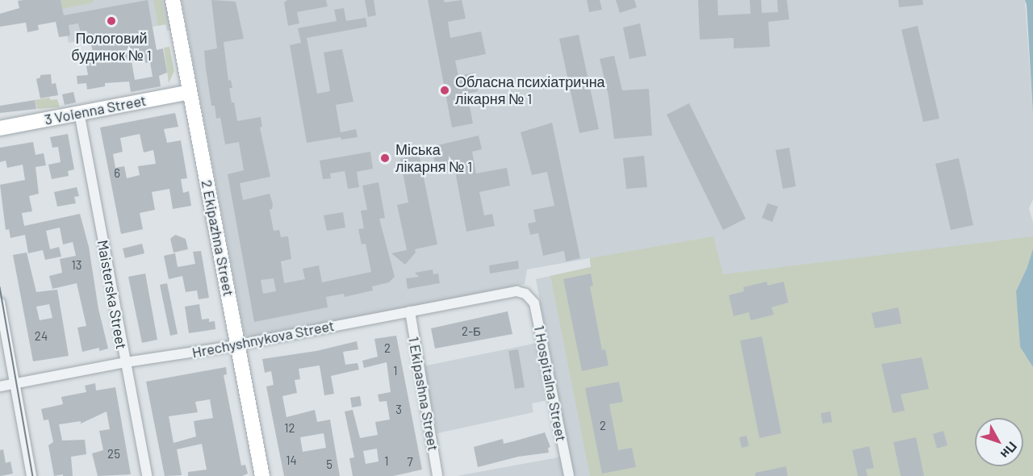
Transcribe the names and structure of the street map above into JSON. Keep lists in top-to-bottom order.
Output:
{
  "streets": {
    "street": [
      "3 Voienna Street",
      "2 Ekipazhna Street",
      "Maisterska Street",
      "Hrechyshnykova Street",
      "1 Hospitalna Street",
      "1 Ekipashna Street"
    ]
  },
  "crossings": [
    ["3 Voienna Street", "2 Ekipazhna Street"],
    ["3 Voienna Street", "Maisterska Street"],
    ["2 Ekipazhna Street", "Hrechyshnykova Street"],
    ["Maisterska Street", "Hrechyshnykova Street"],
    ["Hrechyshnykova Street", "1 Hospitalna Street"],
    ["Hrechyshnykova Street", "1 Ekipashna Street"]
  ],
  "places": ["Пологовий будинок № 1", "Обласна психіатрична лікарня № 1", "Міська лікарня № 1"],
  "house_numbers": [
    "6",
    "13",
    "2-Б",
    "24",
    "2",
    "1",
    "3",
    "2",
    "12",
    "25",
    "14",
    "1",
    "7",
    "5"
  ],
  "north": "bottom right"
}
